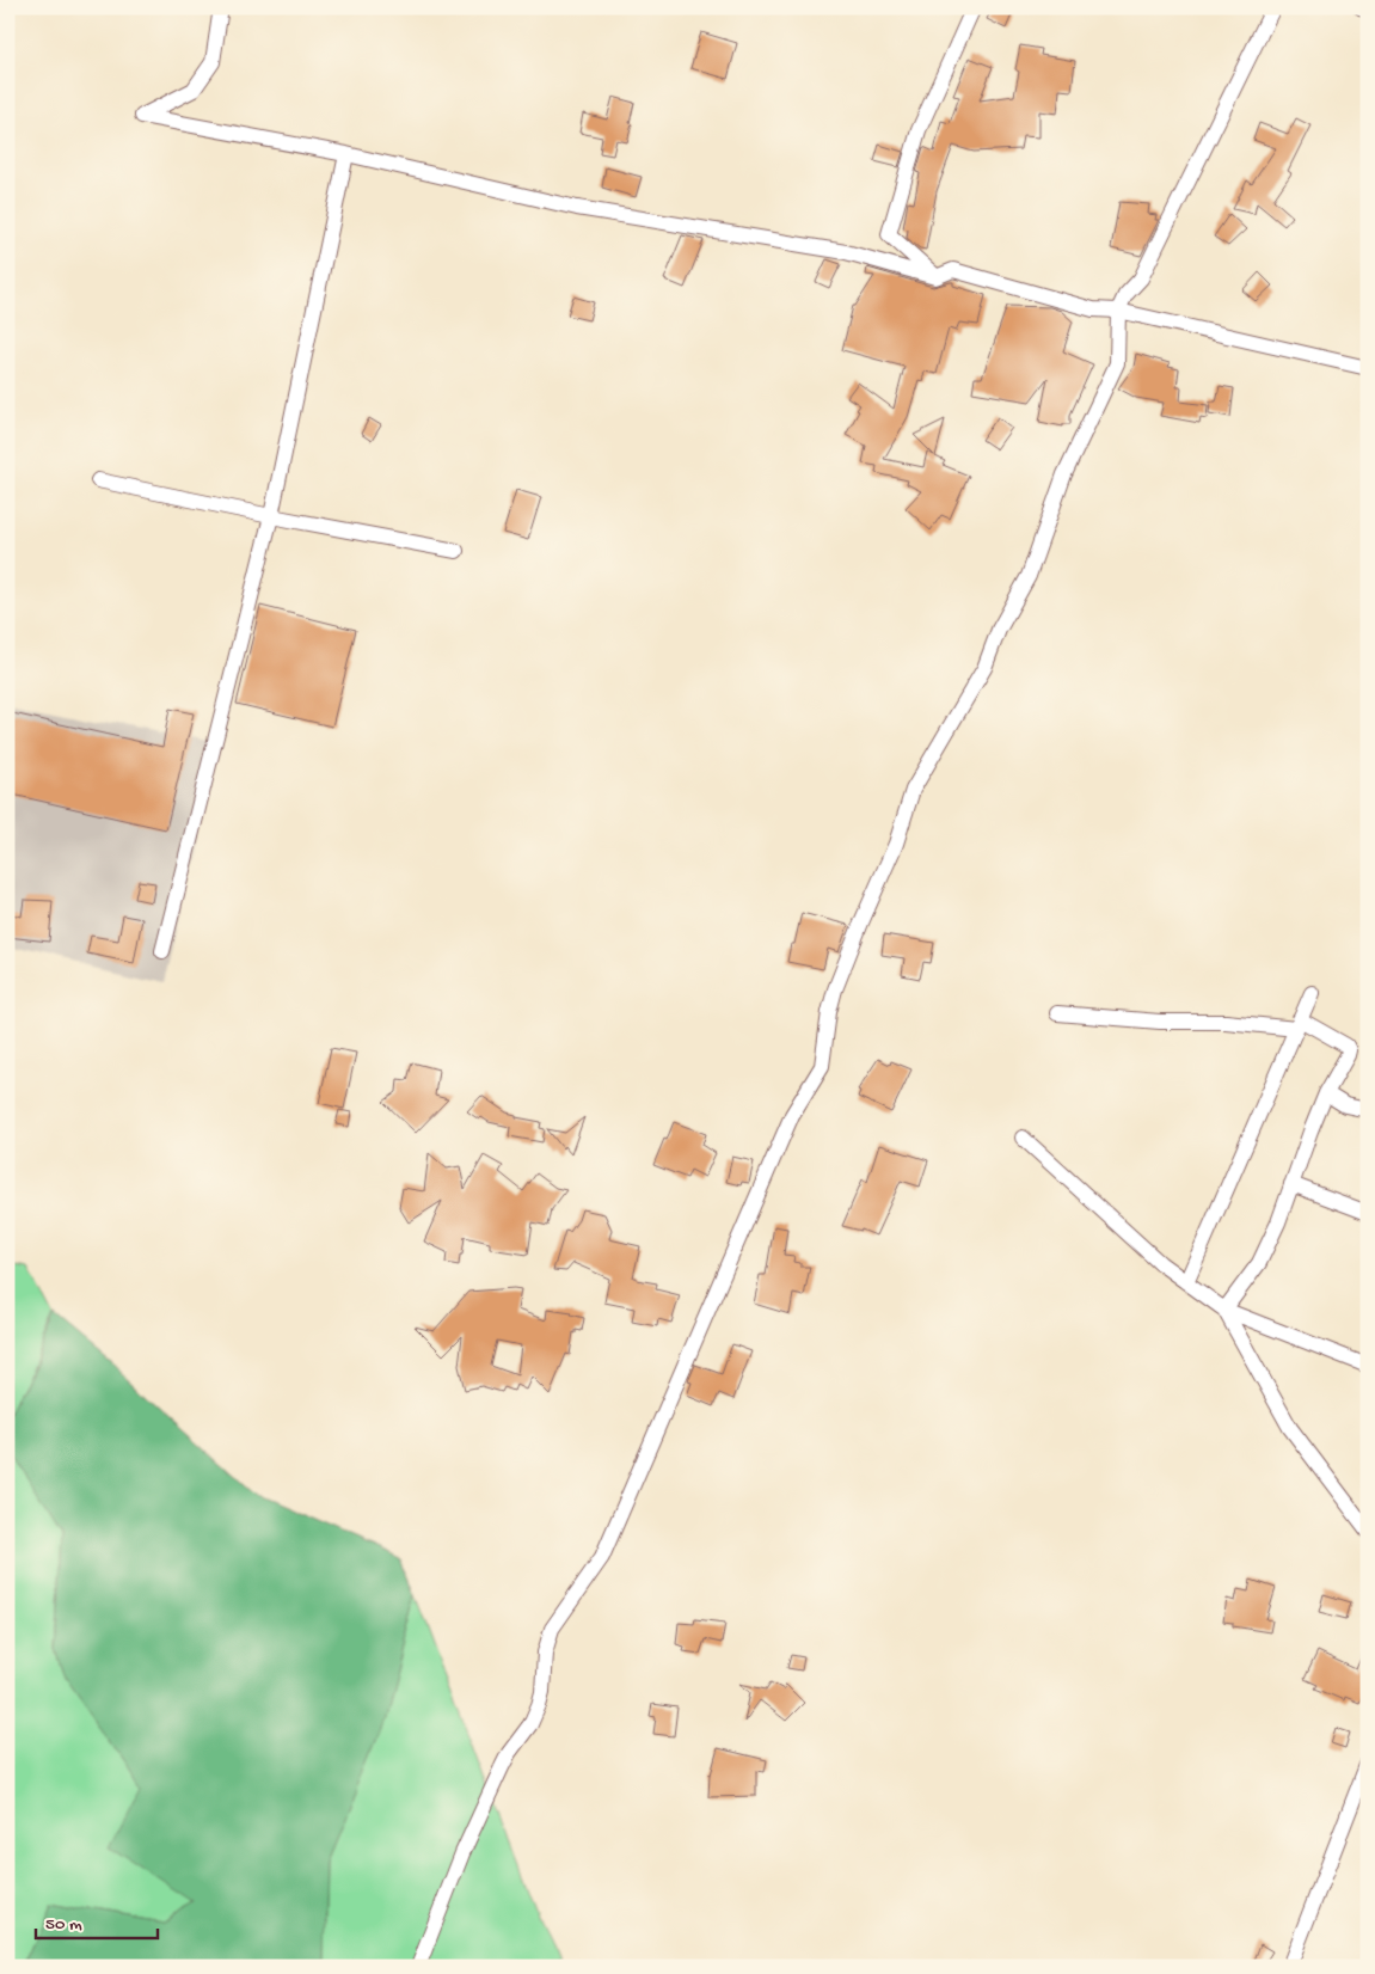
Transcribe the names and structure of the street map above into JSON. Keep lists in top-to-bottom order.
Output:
{
  "scale_bar": "50 m"
}
